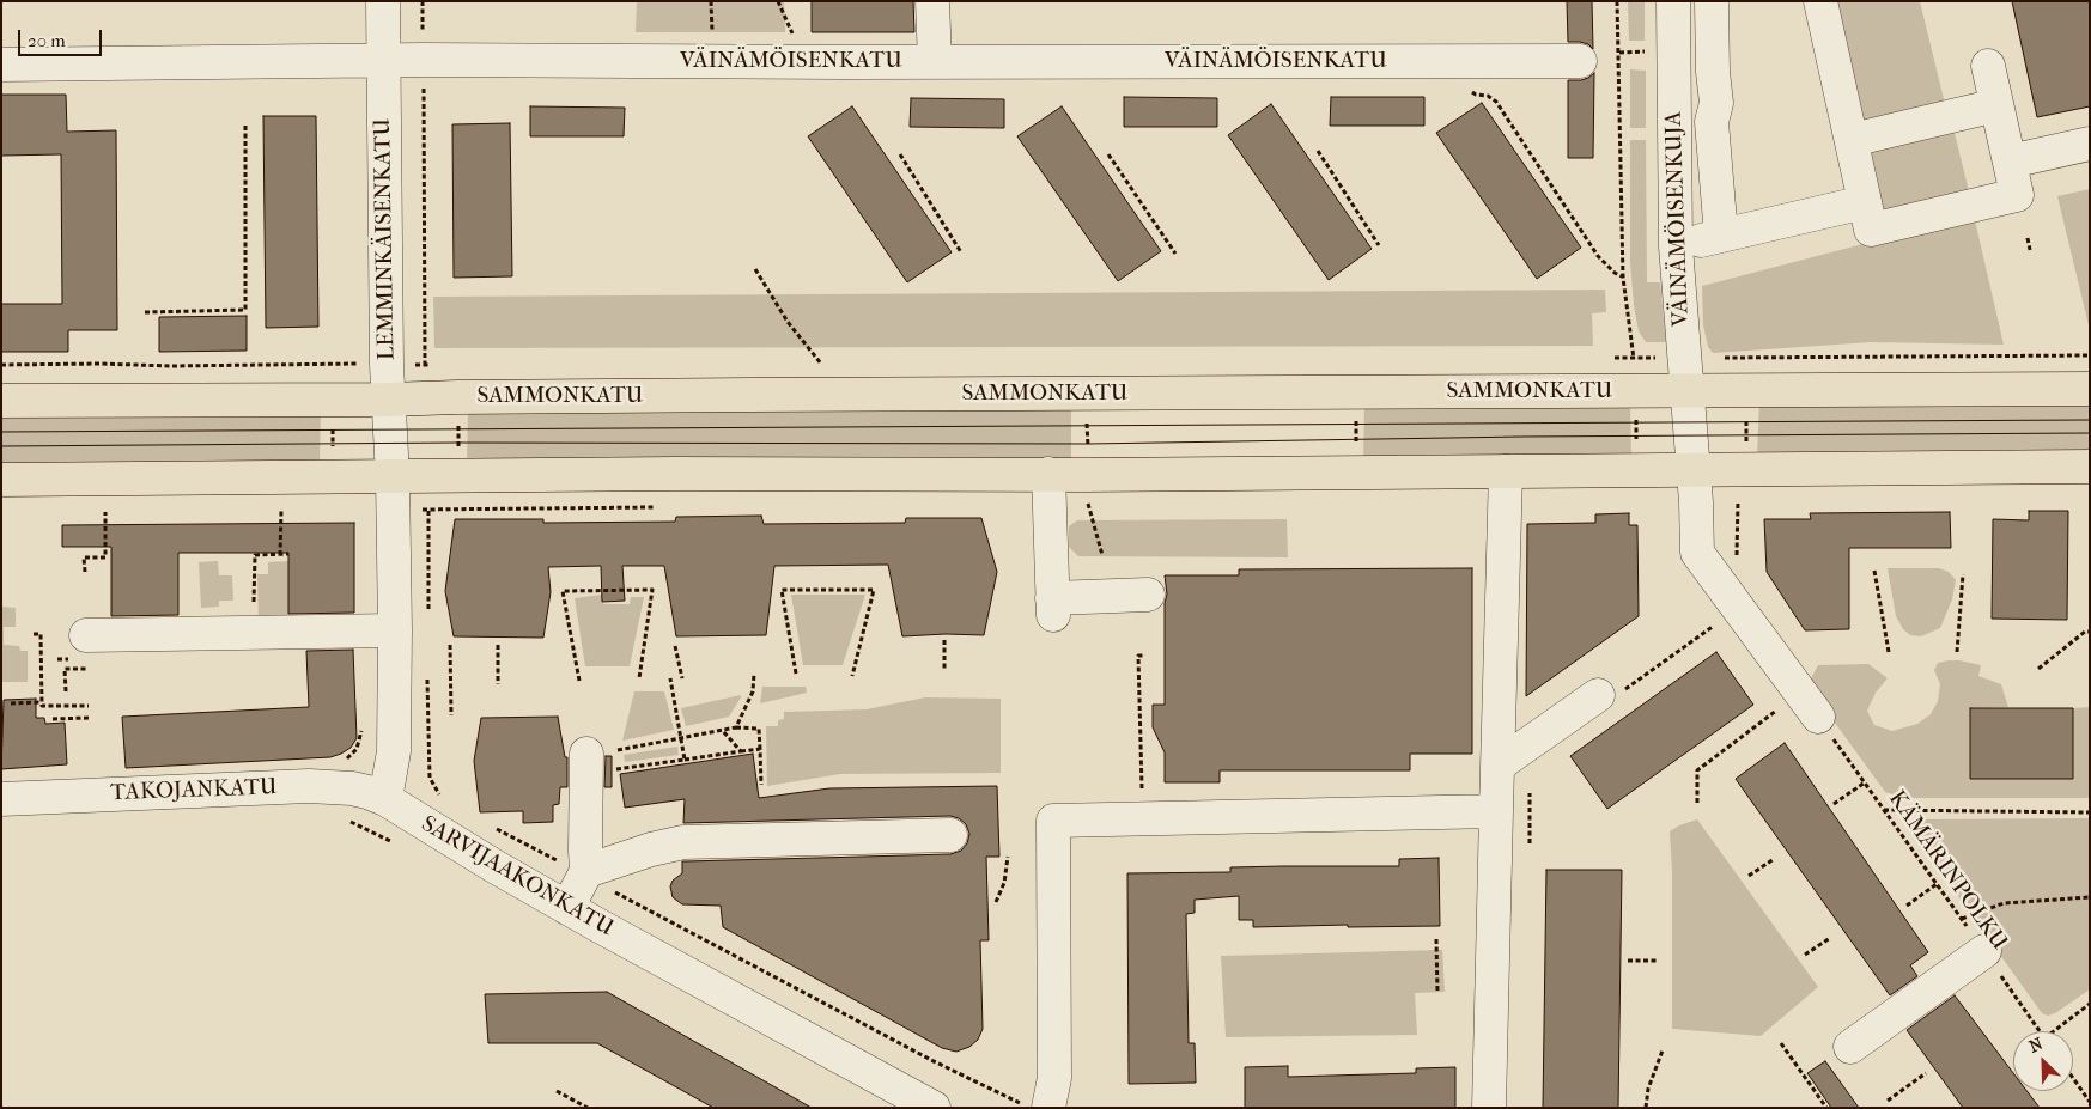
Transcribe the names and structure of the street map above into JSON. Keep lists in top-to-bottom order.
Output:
{
  "streets": {
    "main road": ["SAMMONKATU"],
    "street": [
      "VÄINÄMÖISENKATU",
      "VÄINÄMÖISENKUJA",
      "LEMMINKÄISENKATU",
      "TAKOJANKATU",
      "SARVIJAAKONKATU"
    ],
    "path": ["KÄMÄRINPOLKU"]
  },
  "crossings": [
    ["VÄINÄMÖISENKATU", "LEMMINKÄISENKATU"],
    ["VÄINÄMÖISENKUJA", "SAMMONKATU"],
    ["VÄINÄMÖISENKUJA", "KÄMÄRINPOLKU"],
    ["LEMMINKÄISENKATU", "SAMMONKATU"],
    ["TAKOJANKATU", "SARVIJAAKONKATU"]
  ],
  "scale_bar": "20 m",
  "north": "top left"
}
